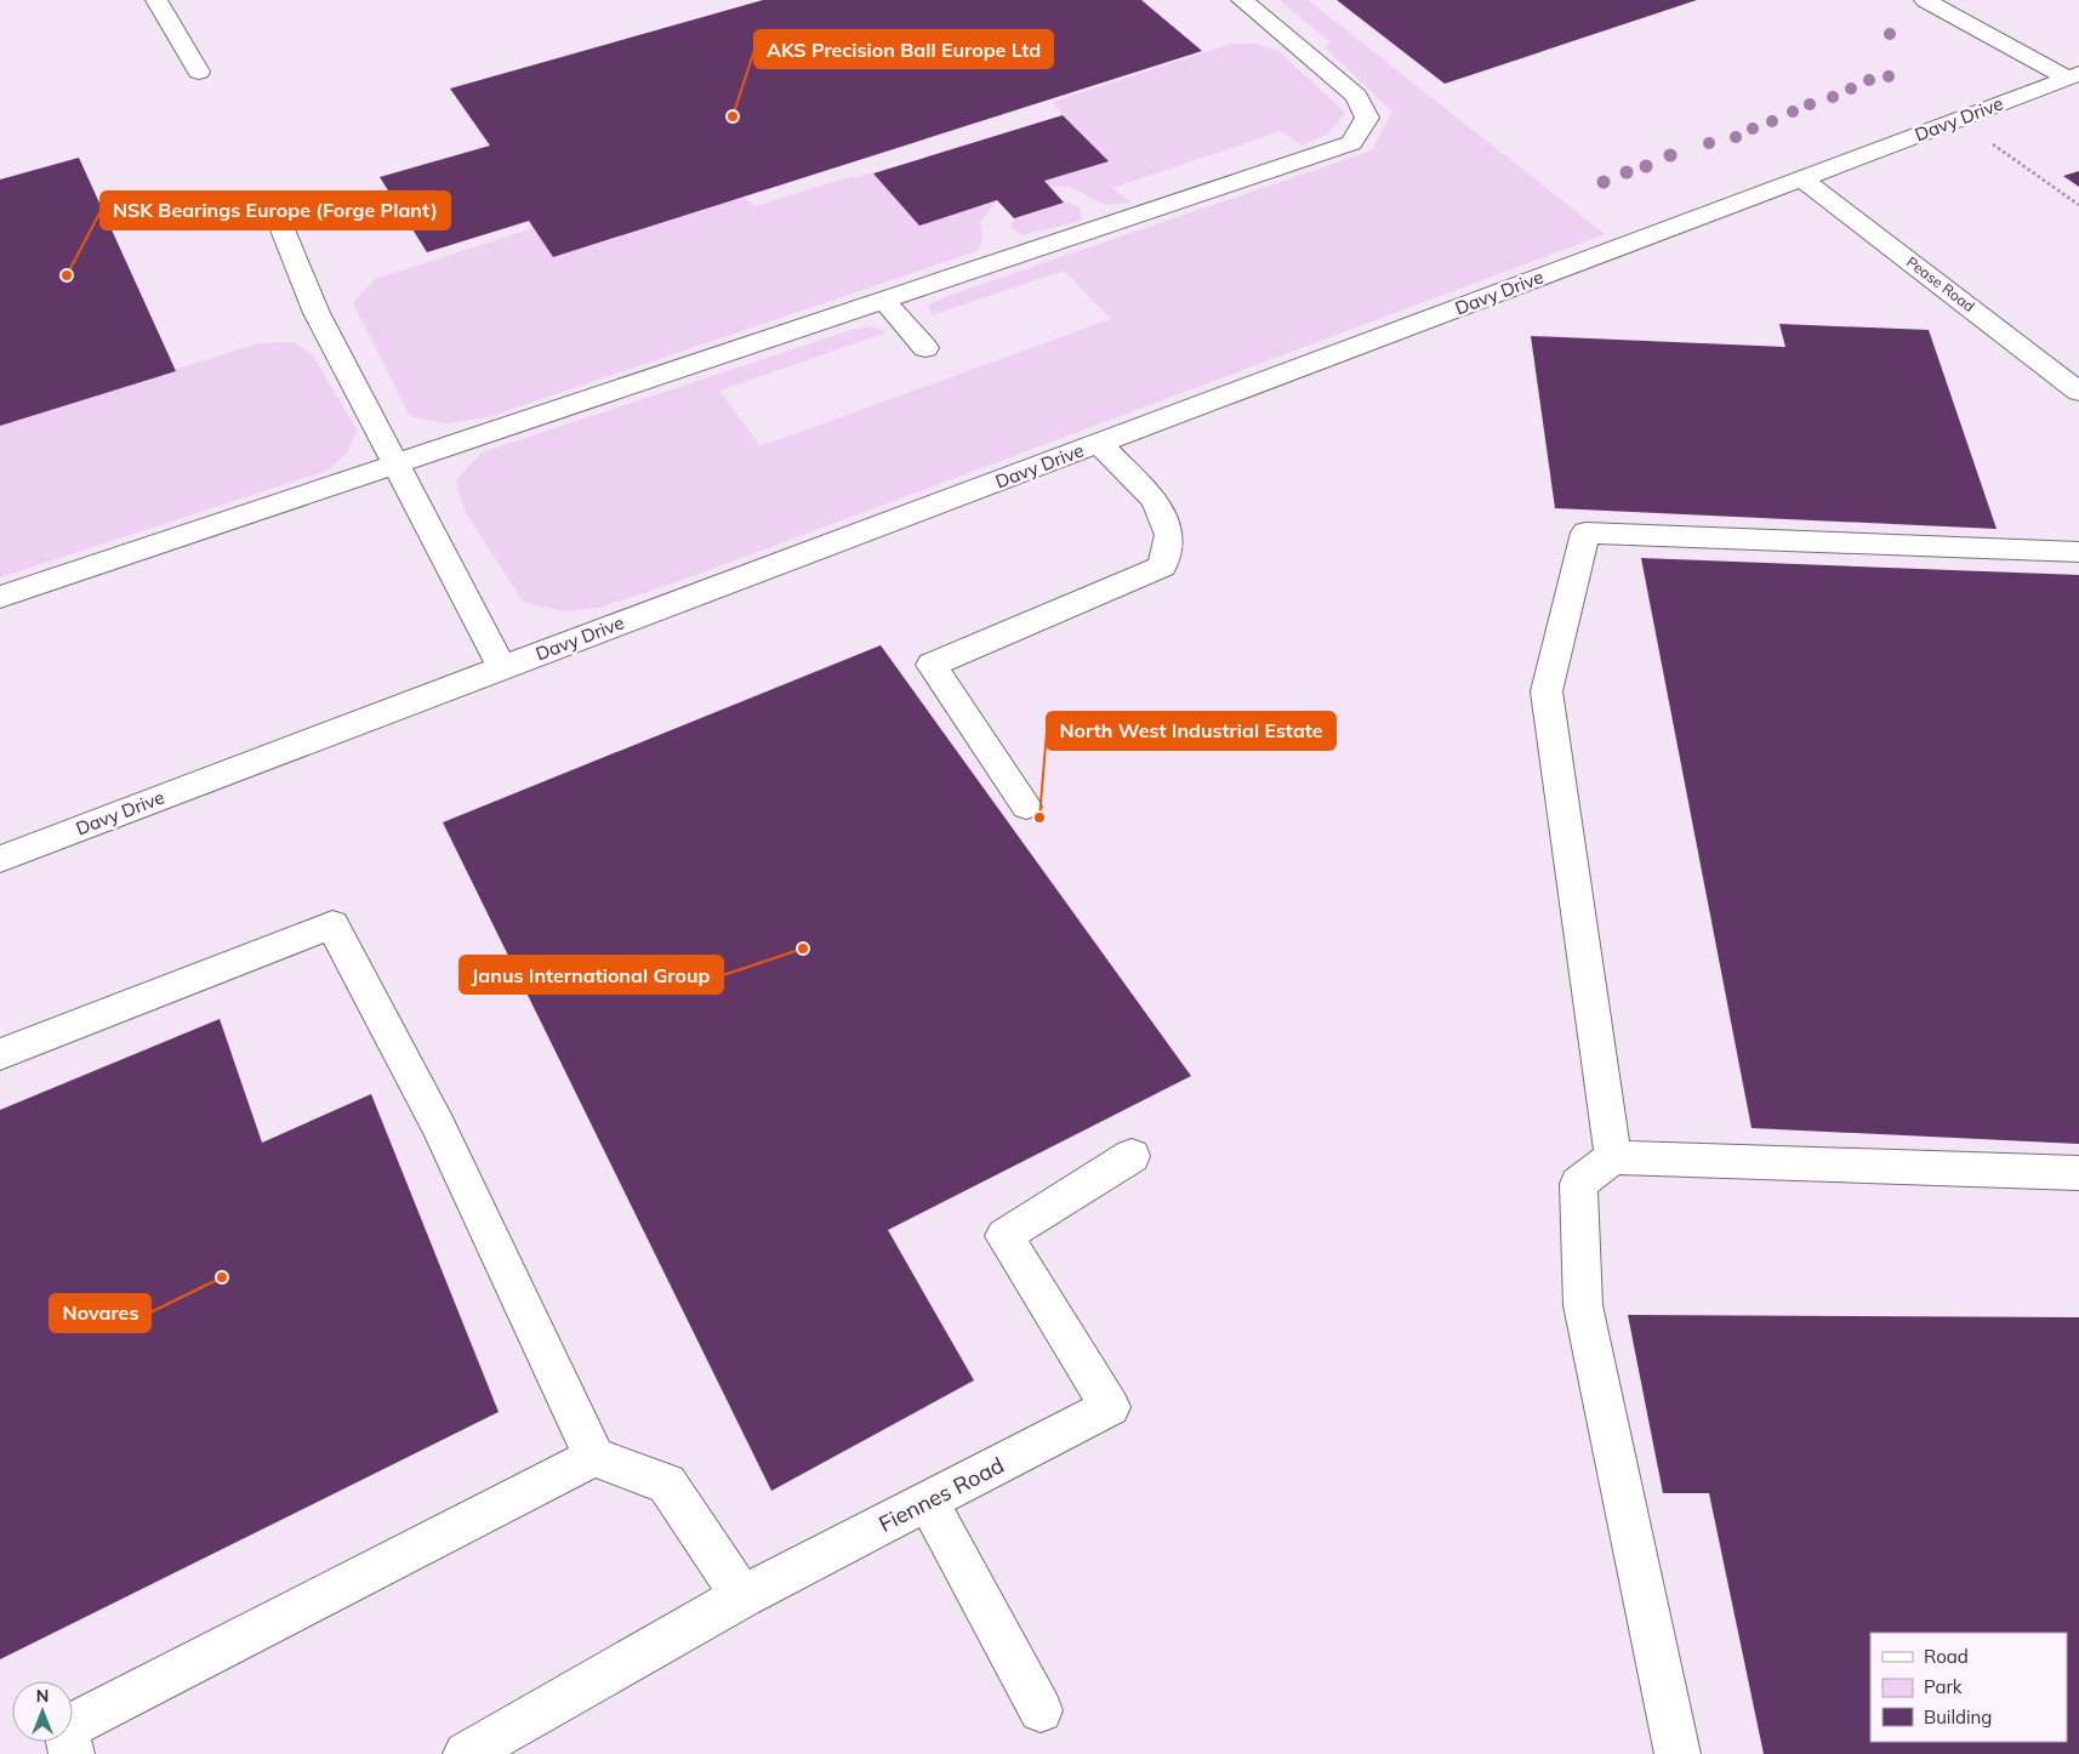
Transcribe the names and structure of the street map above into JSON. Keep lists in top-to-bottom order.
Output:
{
  "streets": {
    "street": ["Davy Drive", "Pease Road", "Fiennes Road"]
  },
  "crossings": [
    ["Davy Drive", "Pease Road"]
  ],
  "places": [
    "AKS Precision Ball Europe Ltd",
    "NSK Bearings Europe (Forge Plant)",
    "North West Industrial Estate",
    "Janus International Group",
    "Novares"
  ],
  "legend": ["Road", "Park", "Building"],
  "north": "top"
}
